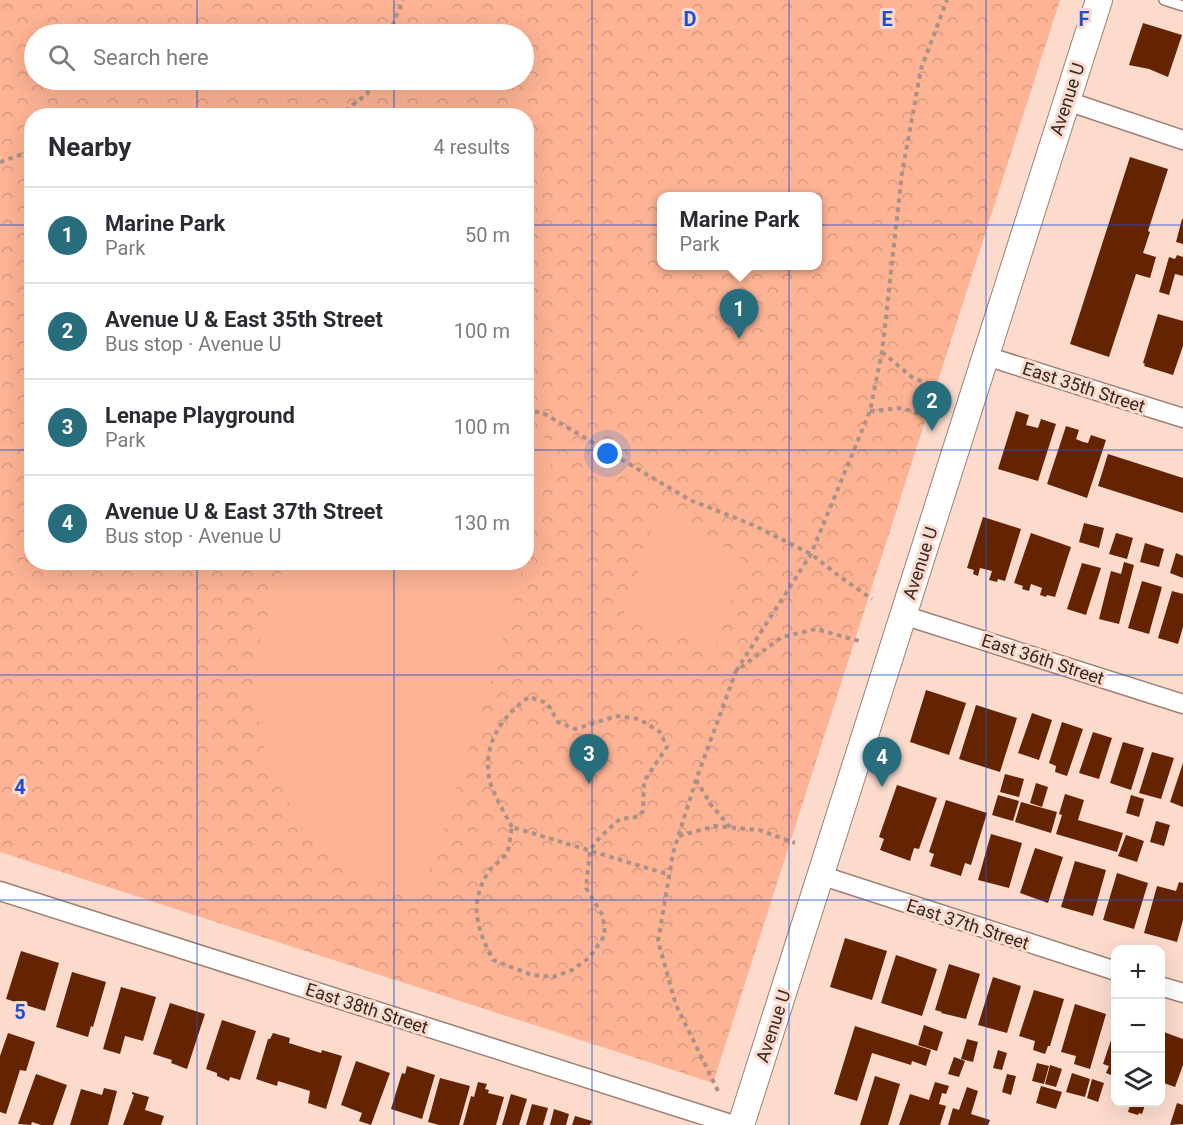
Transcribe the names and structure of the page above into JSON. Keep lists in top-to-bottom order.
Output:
{
  "streets": {
    "main road": ["Avenue U"],
    "street": [
      "East 35th Street",
      "East 36th Street",
      "East 37th Street",
      "East 38th Street"
    ]
  },
  "crossings": [
    ["Avenue U", "East 35th Street"],
    ["Avenue U", "East 36th Street"],
    ["Avenue U", "East 37th Street"]
  ],
  "page": {
    "search": "Search here",
    "heading": ["Nearby", "4 results"],
    "list": [
      {
        "mark": "1",
        "name": "Marine Park",
        "note": "Park",
        "value": "50 m"
      },
      {
        "mark": "2",
        "name": "Avenue U & East 35th Street",
        "note": "Bus stop · Avenue U",
        "value": "100 m"
      },
      {
        "mark": "3",
        "name": "Lenape Playground",
        "note": "Park",
        "value": "100 m"
      },
      {
        "mark": "4",
        "name": "Avenue U & East 37th Street",
        "note": "Bus stop · Avenue U",
        "value": "130 m"
      }
    ],
    "popup": ["Marine Park", "Park"],
    "pins": [
      "1",
      "2",
      "3",
      "4"
    ],
    "map_buttons": ["+", "−"]
  },
  "grid": {
    "columns": ["D", "E", "F"],
    "rows": ["4", "5"]
  }
}
